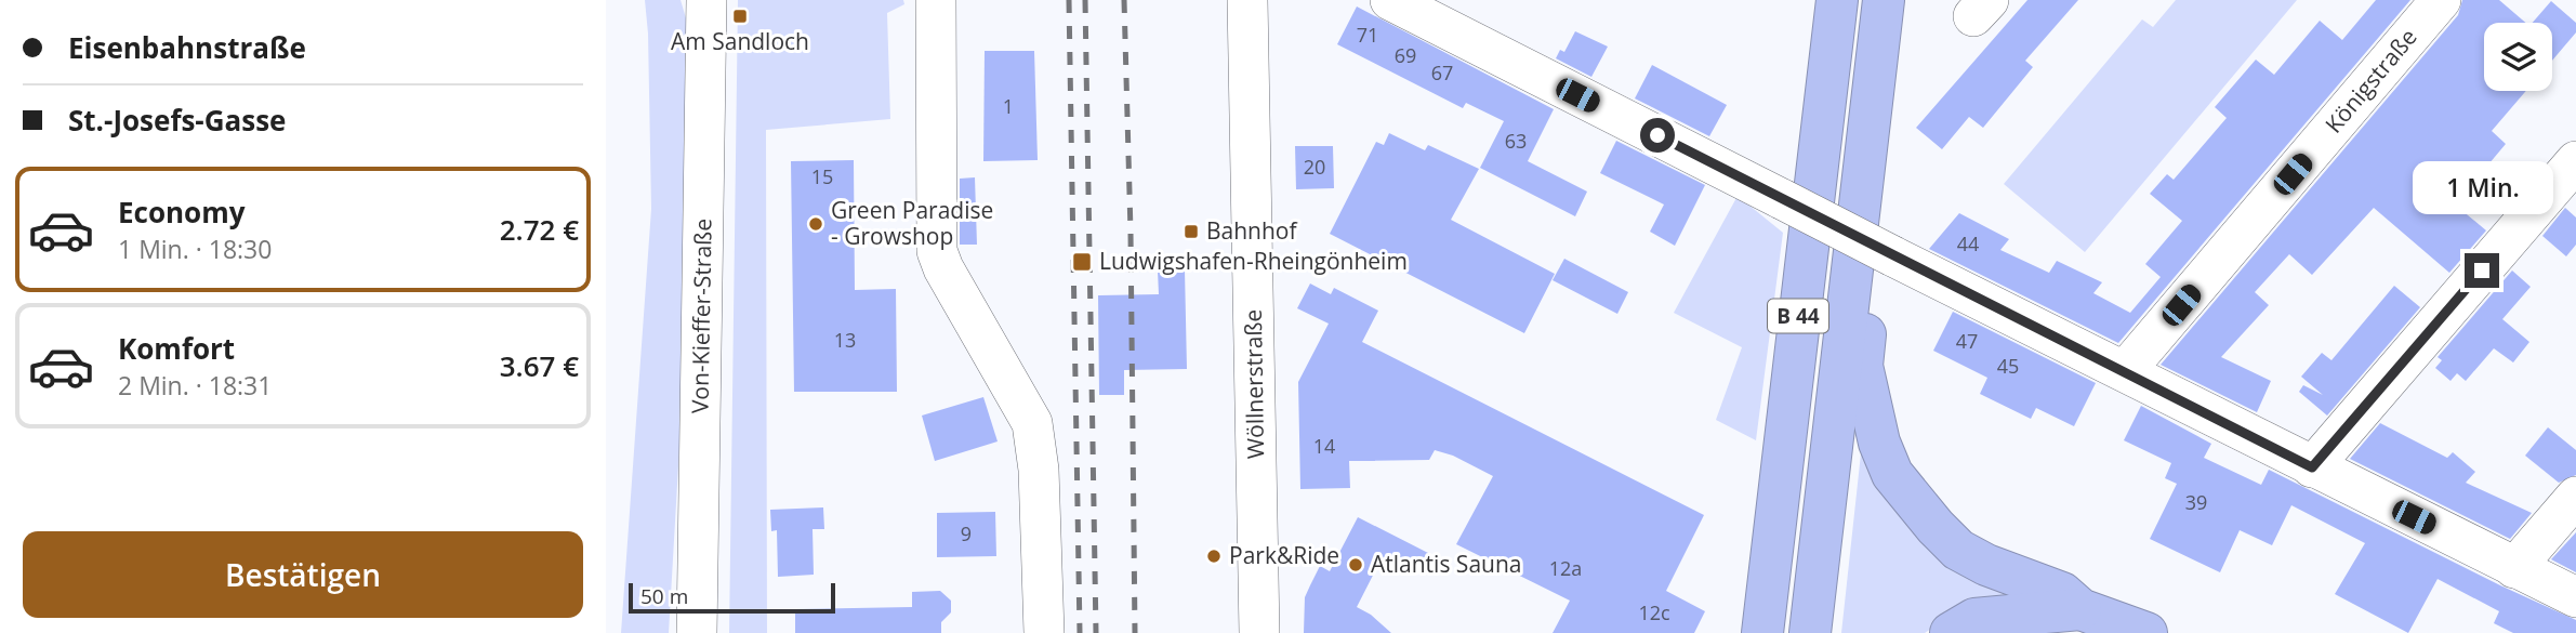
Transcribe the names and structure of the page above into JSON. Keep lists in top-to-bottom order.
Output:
{
  "streets": {
    "highway": ["B 44"],
    "street": ["Königstraße", "Von-Kieffer-Straße", "Wöllnerstraße"]
  },
  "places": {
    "transit": ["Am Sandloch", "Bahnhof", "Ludwigshafen-Rheingönheim"],
    "other": ["Green Paradise - Growshop", "Park&Ride", "Atlantis Sauna"]
  },
  "house_numbers": [
    "71",
    "69",
    "67",
    "1",
    "63",
    "20",
    "15",
    "44",
    "13",
    "47",
    "45",
    "14",
    "39",
    "9",
    "12a",
    "12c"
  ],
  "scale_bar": "50 m",
  "page": {
    "banner": ["Eisenbahnstraße", "St.-Josefs-Gasse"],
    "bubble": "1 Min.",
    "list": [
      {
        "name": "Economy",
        "note": "1 Min. · 18:30",
        "value": "2.72 €"
      },
      {
        "name": "Komfort",
        "note": "2 Min. · 18:31",
        "value": "3.67 €"
      }
    ],
    "buttons": "Bestätigen",
    "scale": "50 m"
  }
}
